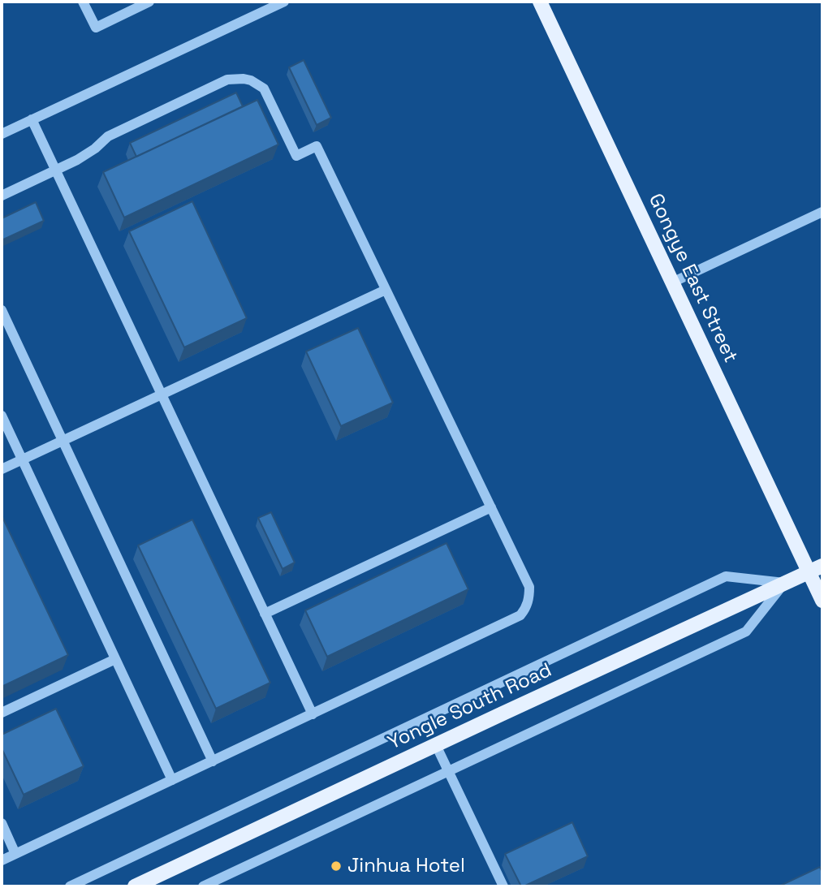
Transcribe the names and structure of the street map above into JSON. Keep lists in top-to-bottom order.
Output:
{
  "streets": {
    "main road": ["Gongye East Street", "Yongle South Road"]
  },
  "crossings": [
    ["Gongye East Street", "Yongle South Road"]
  ],
  "places": ["Jinhua Hotel"]
}
